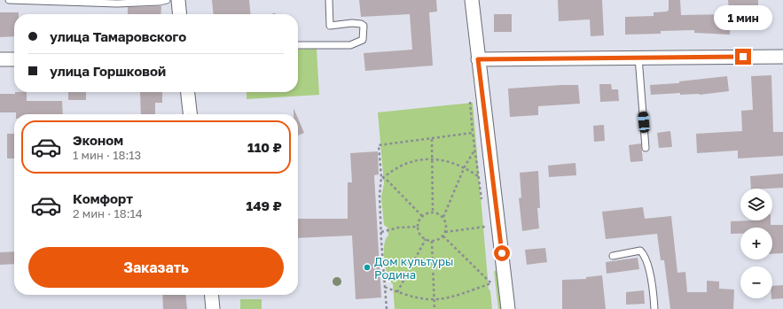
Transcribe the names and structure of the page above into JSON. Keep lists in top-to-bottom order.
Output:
{
  "places": ["Дом культуры Родина"],
  "page": {
    "bubble": "1 мин",
    "banner": ["улица Тамаровского", "улица Горшковой"],
    "list": [
      {
        "name": "Эконом",
        "note": "1 мин · 18:13",
        "value": "110 ₽"
      },
      {
        "name": "Комфорт",
        "note": "2 мин · 18:14",
        "value": "149 ₽"
      }
    ],
    "map_buttons": ["+", "−"],
    "buttons": "Заказать"
  }
}
